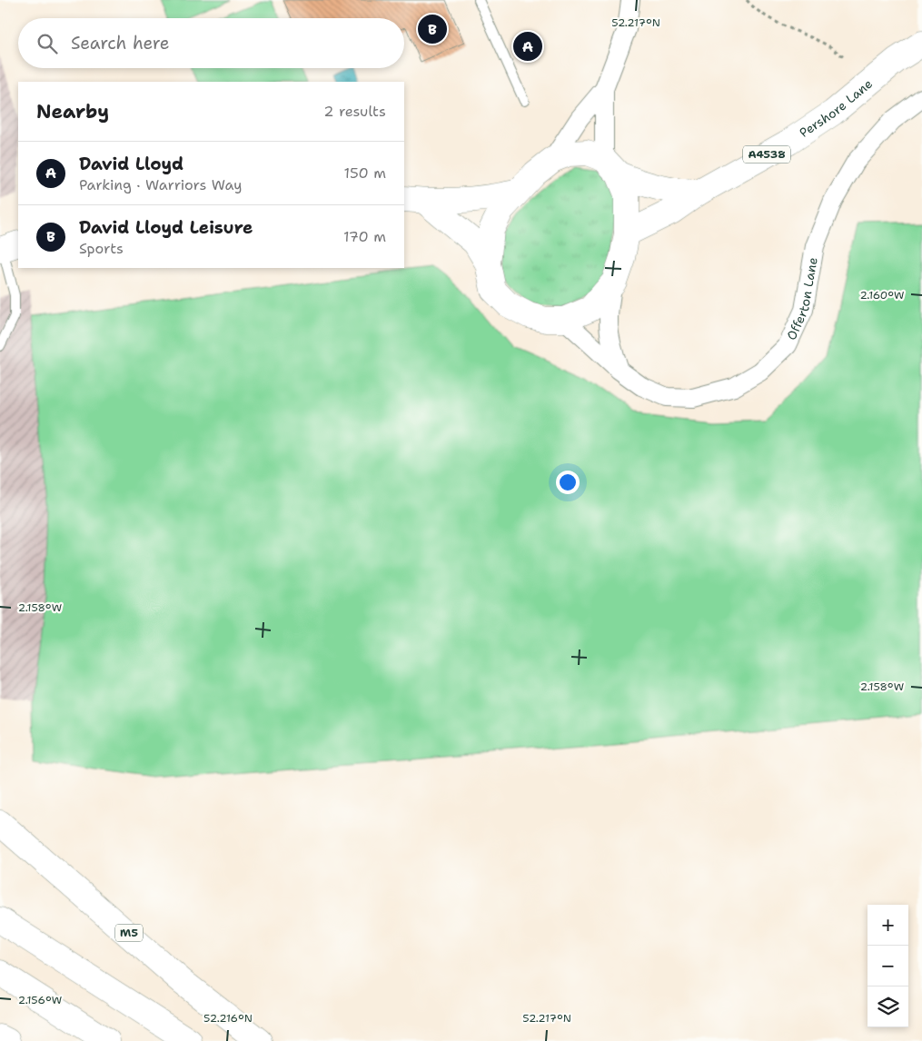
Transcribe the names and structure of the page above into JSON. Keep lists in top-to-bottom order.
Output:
{
  "streets": {
    "main road": ["Pershore Lane", "A4538", "M5"],
    "street": ["Offerton Lane"]
  },
  "crossings": [
    ["Pershore Lane", "Offerton Lane"]
  ],
  "page": {
    "pins": ["B", "A"],
    "search": "Search here",
    "heading": ["Nearby", "2 results"],
    "list": [
      {
        "mark": "A",
        "name": "David Lloyd",
        "note": "Parking · Warriors Way",
        "value": "150 m"
      },
      {
        "mark": "B",
        "name": "David Lloyd Leisure",
        "note": "Sports",
        "value": "170 m"
      }
    ],
    "map_buttons": ["+", "−"]
  },
  "coordinates": [
    "52.217°N",
    "2.160°W",
    "2.158°W",
    "2.156°W",
    "52.216°N"
  ]
}
